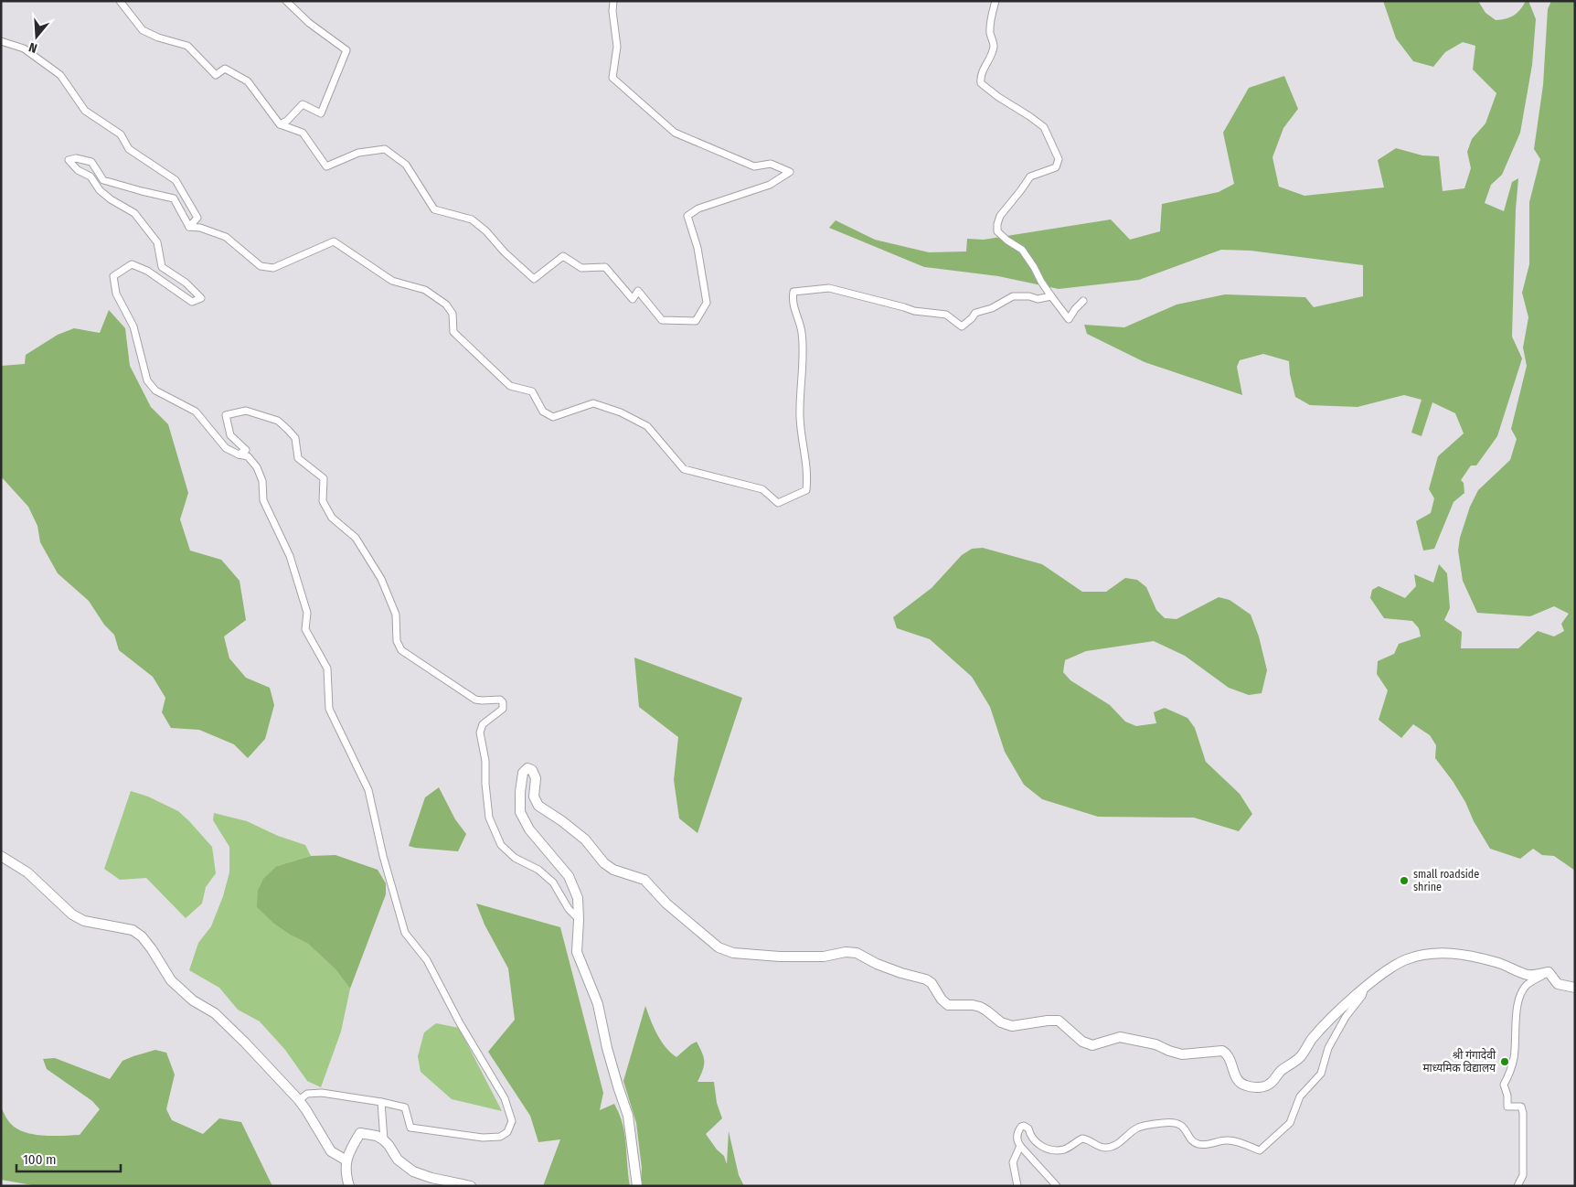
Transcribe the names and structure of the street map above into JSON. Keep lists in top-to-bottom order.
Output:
{
  "places": ["small roadside shrine", "श्री गंगादेवी माध्यमिक विद्यालय"],
  "scale_bar": "100 m",
  "north": "bottom"
}
